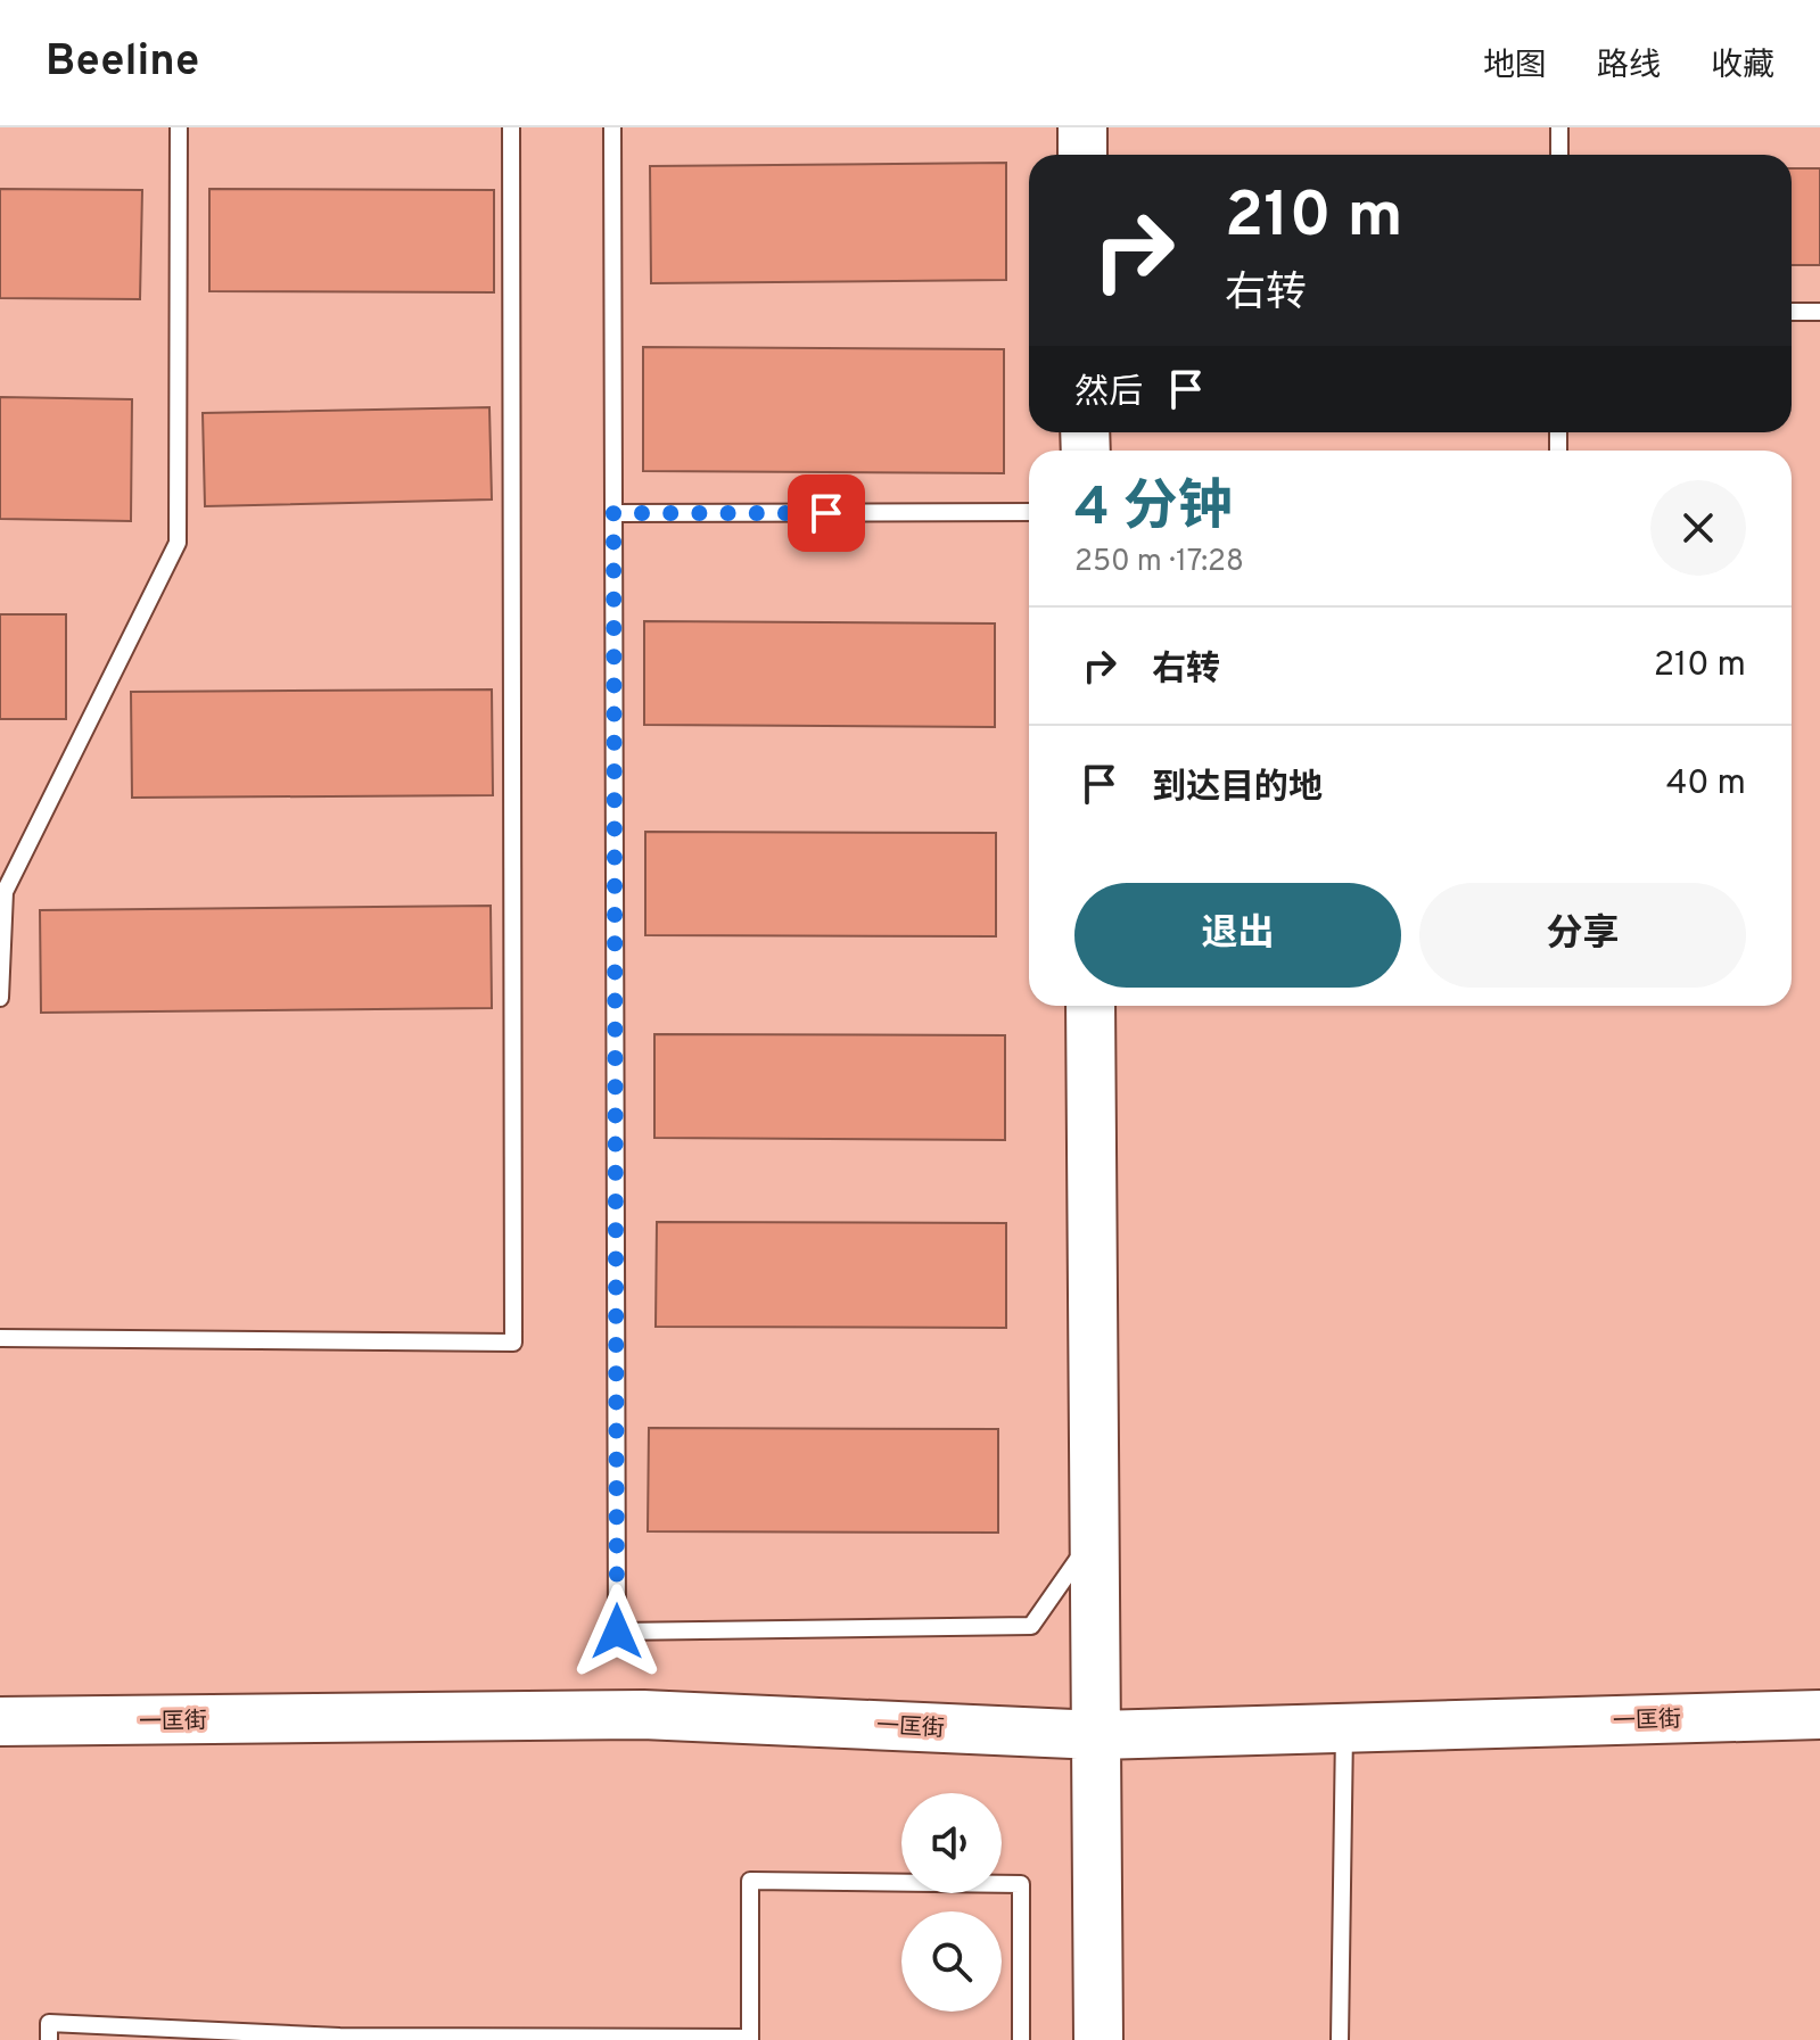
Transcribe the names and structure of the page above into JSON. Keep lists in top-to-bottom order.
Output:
{
  "streets": {
    "street": ["一匡街"]
  },
  "page": {
    "header": "Beeline",
    "nav": ["地图", "路线", "收藏"],
    "turn": ["210 m", "右转"],
    "then": "然后",
    "heading": ["4 分钟", "250 m · 17:28"],
    "list": [
      {
        "name": "右转",
        "value": "210 m"
      },
      {
        "name": "到达目的地",
        "value": "40 m"
      }
    ],
    "buttons": ["退出", "分享"]
  }
}
